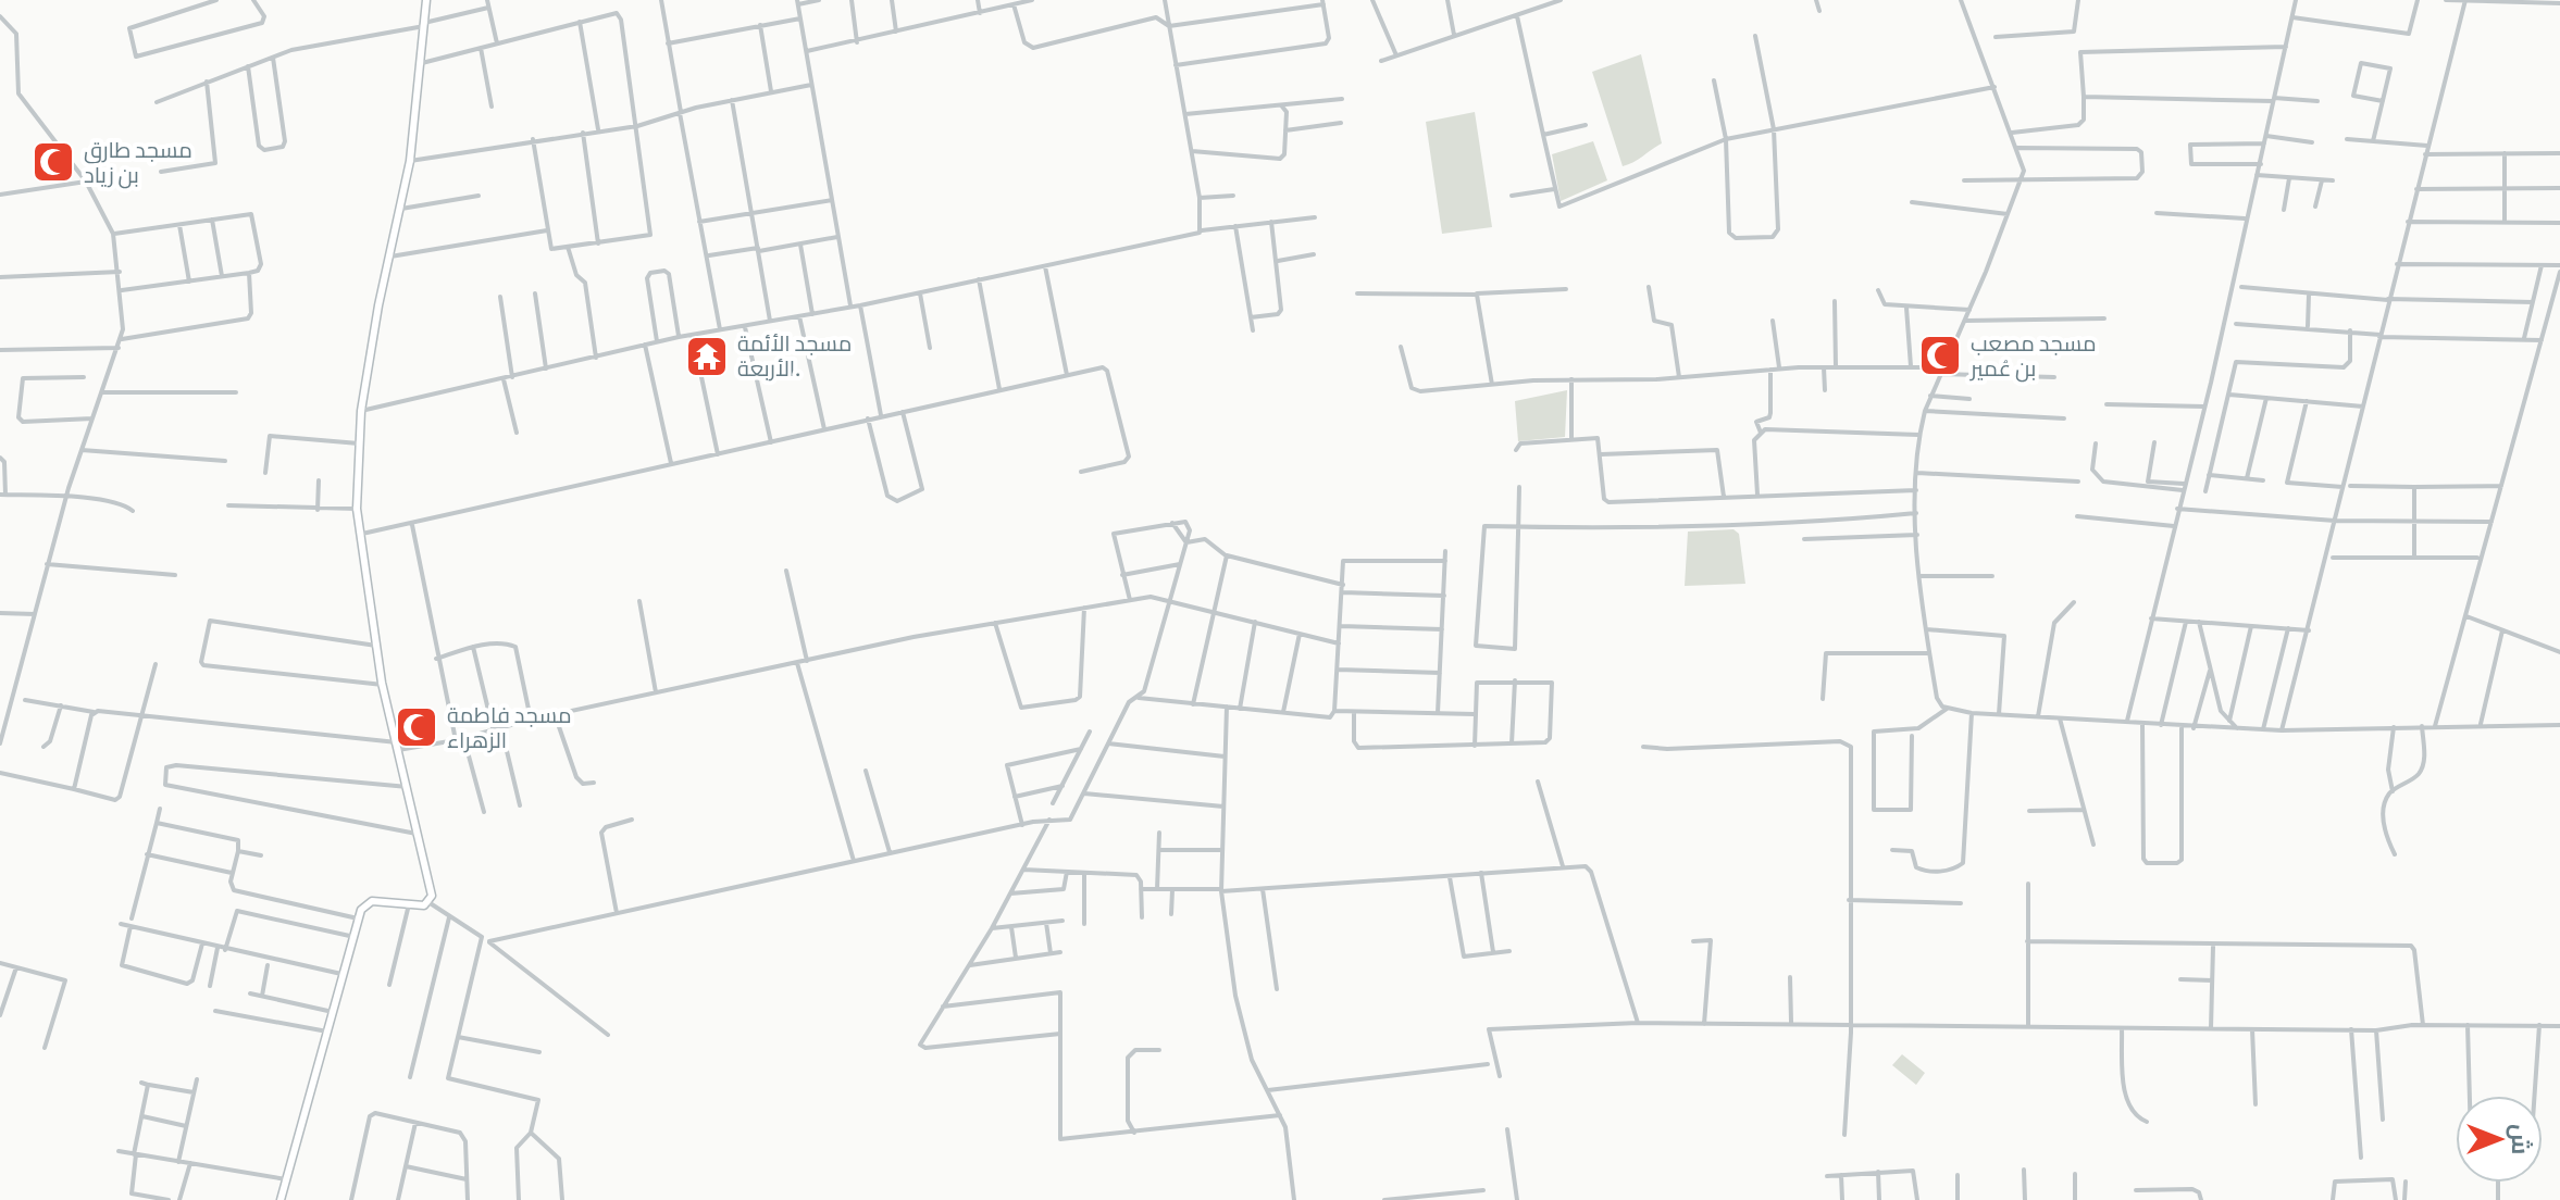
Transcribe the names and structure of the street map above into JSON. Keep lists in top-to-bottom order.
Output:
{
  "places": {
    "mosque": ["مسجد طارق بن زياد", "مسجد مصعب بن عُمير", "مسجد فاطمة الزهراء"],
    "temple": ["مسجد الأئمة الأربعة."]
  },
  "north": "right"
}
